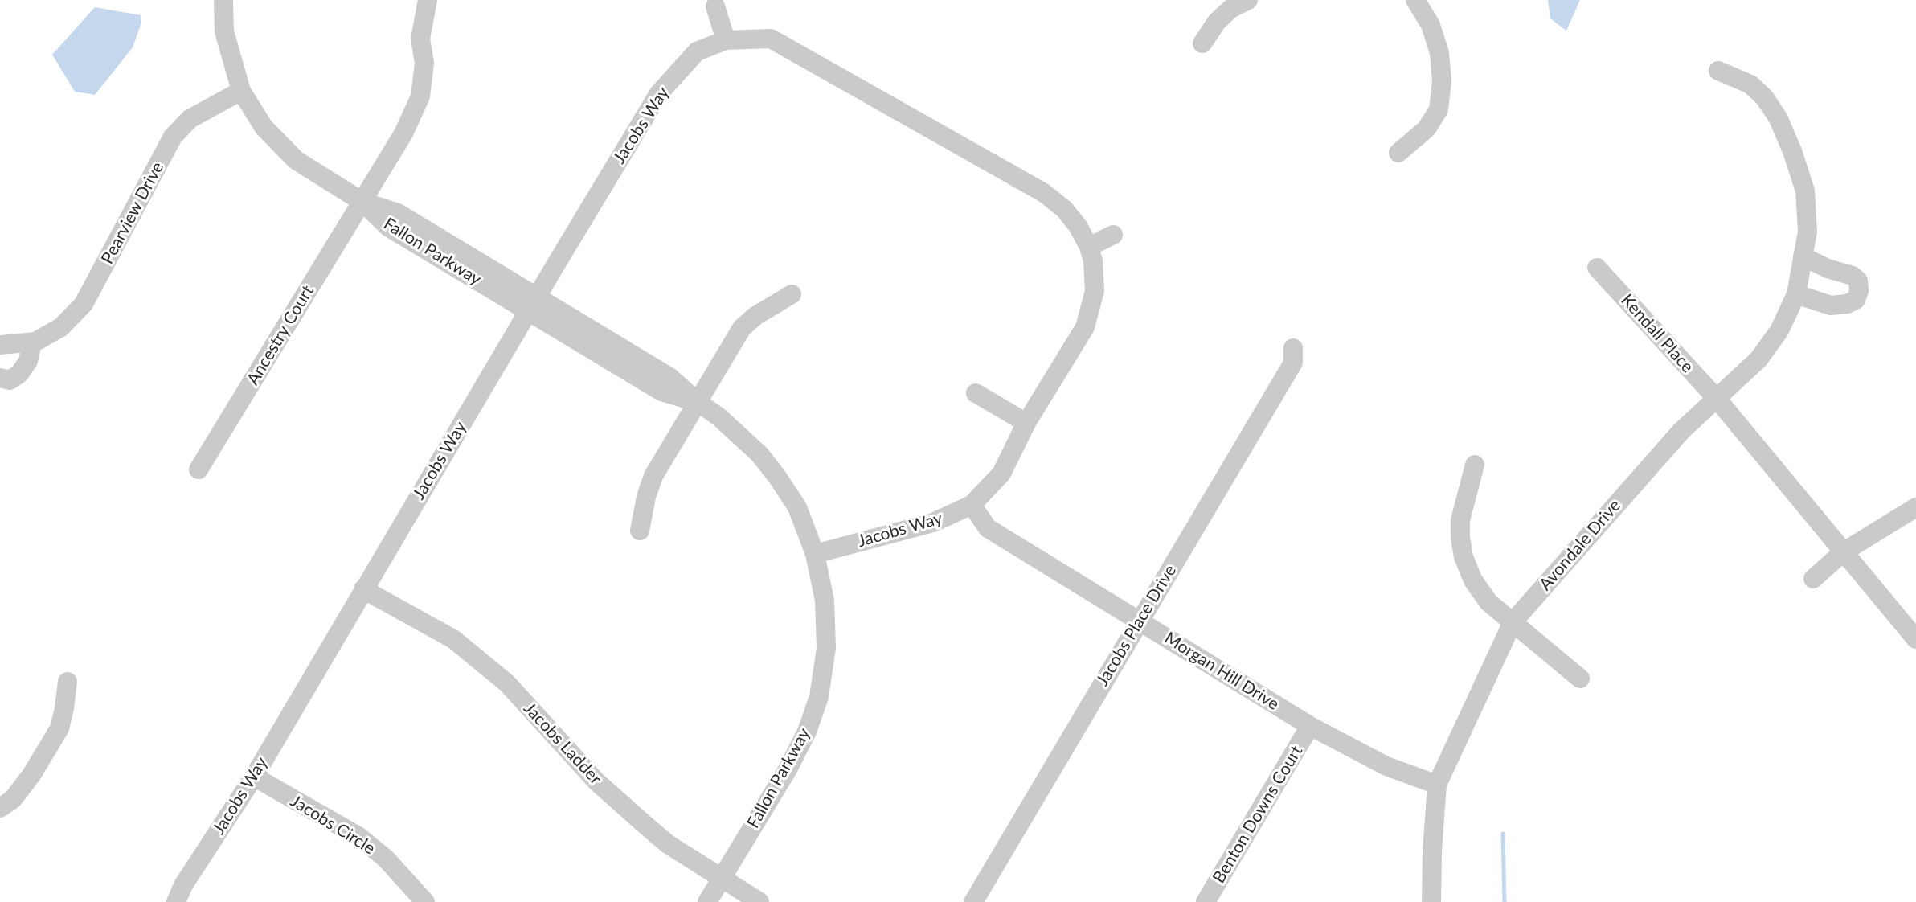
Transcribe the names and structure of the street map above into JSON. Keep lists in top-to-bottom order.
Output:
{
  "streets": {
    "street": [
      "Jacobs Way",
      "Pearview Drive",
      "Fallon Parkway",
      "Kendall Place",
      "Ancestry Court",
      "Avondale Drive",
      "Jacobs Place Drive",
      "Morgan Hill Drive",
      "Jacobs Ladder",
      "Benton Downs Court",
      "Jacobs Circle"
    ]
  },
  "crossings": [
    ["Jacobs Way", "Fallon Parkway"],
    ["Jacobs Way", "Morgan Hill Drive"],
    ["Jacobs Way", "Jacobs Ladder"],
    ["Jacobs Way", "Jacobs Circle"],
    ["Pearview Drive", "Fallon Parkway"],
    ["Fallon Parkway", "Ancestry Court"],
    ["Fallon Parkway", "Jacobs Ladder"],
    ["Kendall Place", "Avondale Drive"],
    ["Avondale Drive", "Morgan Hill Drive"],
    ["Jacobs Place Drive", "Morgan Hill Drive"],
    ["Morgan Hill Drive", "Benton Downs Court"]
  ]
}
